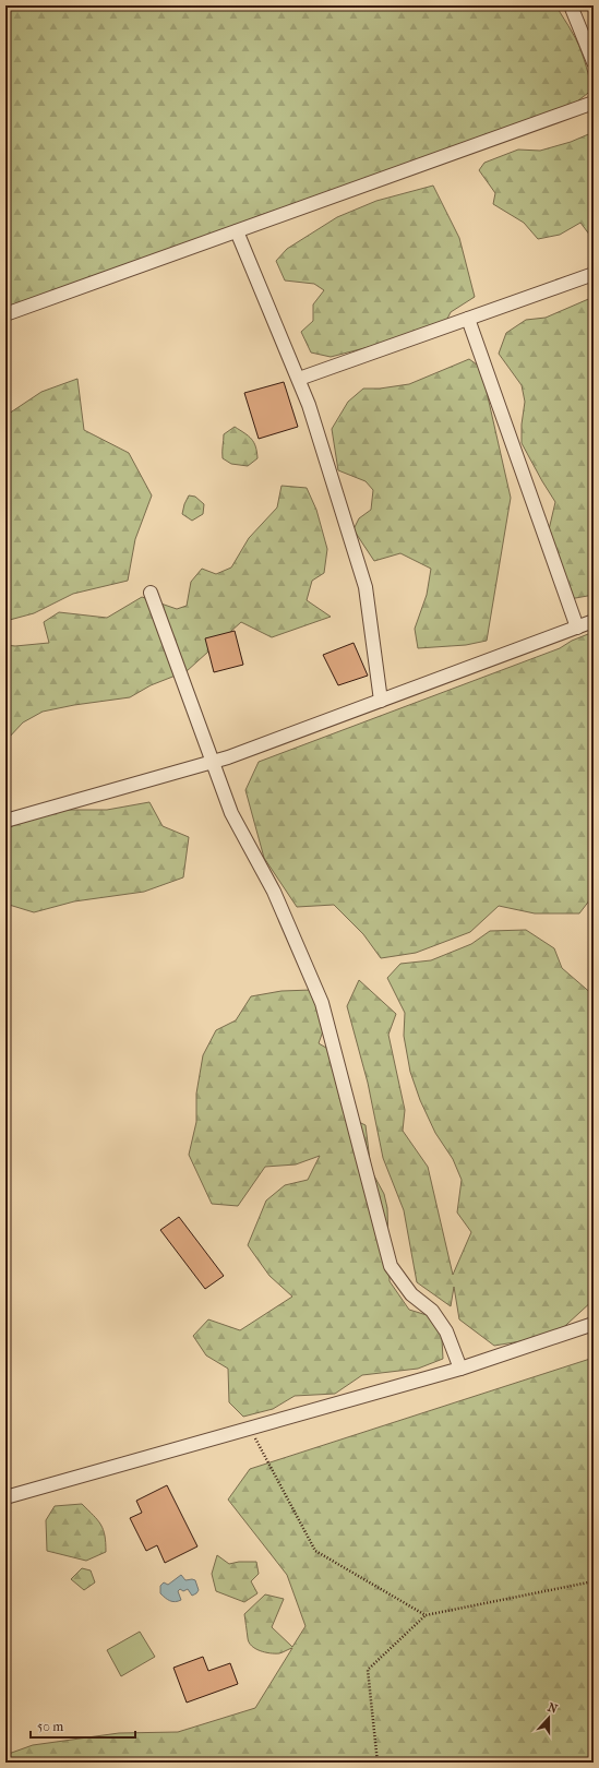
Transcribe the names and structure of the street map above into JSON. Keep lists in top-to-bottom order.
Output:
{
  "scale_bar": "50 m",
  "north": "top"
}
